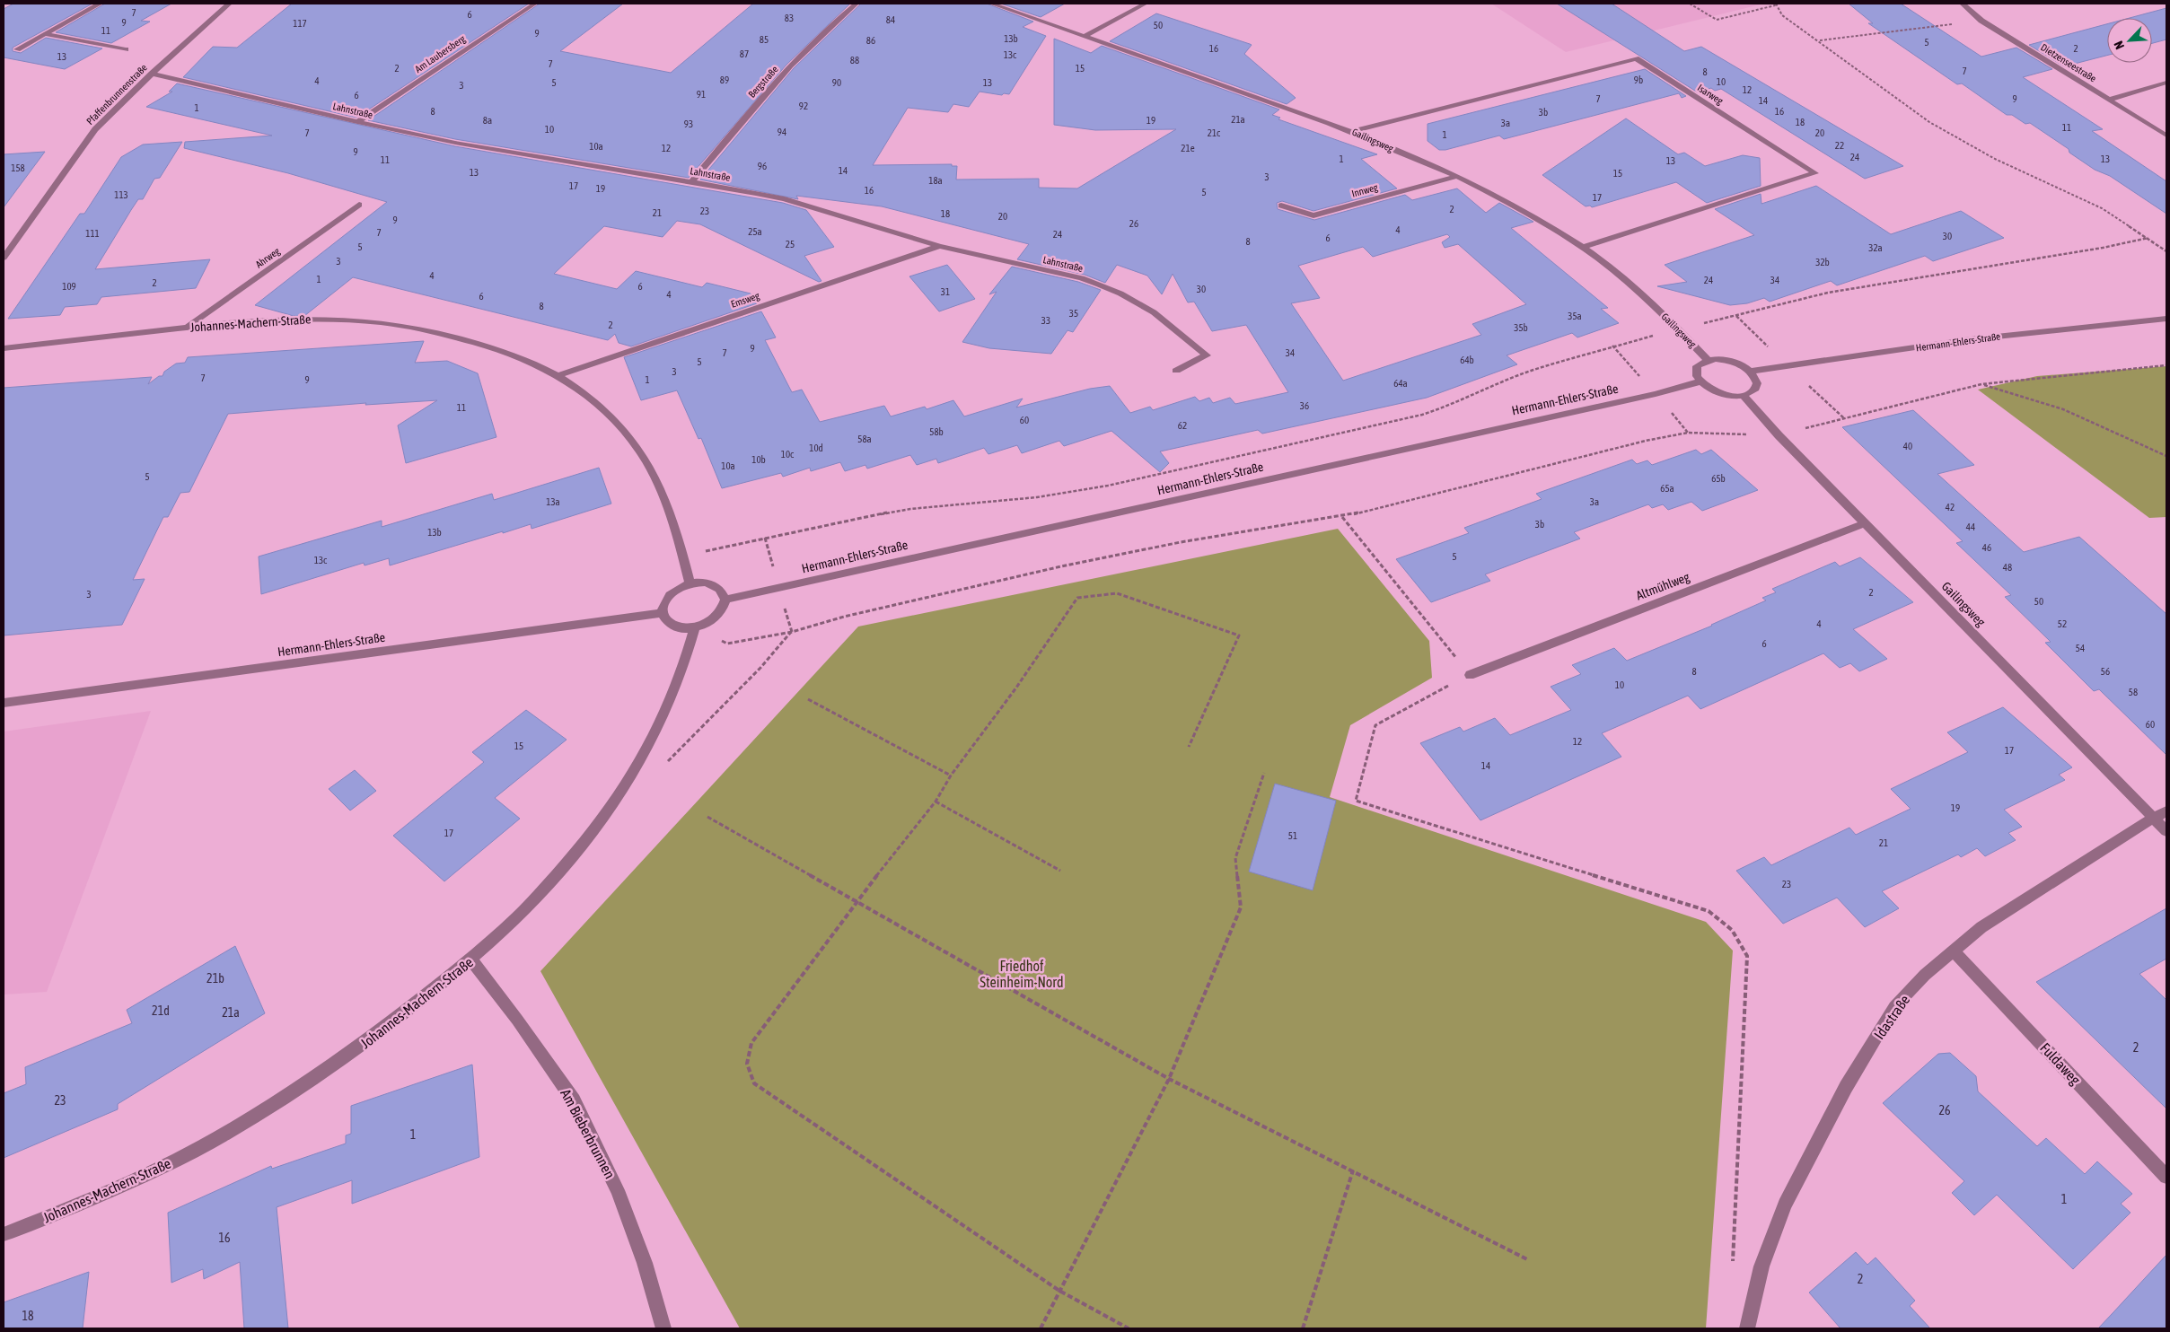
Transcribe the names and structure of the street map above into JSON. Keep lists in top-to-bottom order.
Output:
{
  "streets": {
    "street": [
      "Am Laubersberg",
      "Dietzenseestraße",
      "Bergstraße",
      "Pfaffenbrunnenstraße",
      "Isarweg",
      "Lahnstraße",
      "Gailingsweg",
      "Innweg",
      "Ahrweg",
      "Emsweg",
      "Johannes-Machern-Straße",
      "Hermann-Ehlers-Straße",
      "Altmühlweg",
      "Idastraße",
      "Fuldaweg",
      "Am Bieberbrunnen"
    ]
  },
  "crossings": [
    ["Am Laubersberg", "Lahnstraße"],
    ["Bergstraße", "Lahnstraße"],
    ["Pfaffenbrunnenstraße", "Lahnstraße"],
    ["Isarweg", "Gailingsweg"],
    ["Lahnstraße", "Emsweg"],
    ["Gailingsweg", "Innweg"],
    ["Gailingsweg", "Altmühlweg"],
    ["Gailingsweg", "Idastraße"],
    ["Ahrweg", "Johannes-Machern-Straße"],
    ["Emsweg", "Johannes-Machern-Straße"],
    ["Johannes-Machern-Straße", "Hermann-Ehlers-Straße"],
    ["Johannes-Machern-Straße", "Am Bieberbrunnen"],
    ["Idastraße", "Fuldaweg"]
  ],
  "parks": ["Friedhof Steinheim-Nord"],
  "house_numbers": [
    "7",
    "6",
    "83",
    "84",
    "9",
    "117",
    "50",
    "11",
    "9",
    "13b",
    "85",
    "86",
    "5",
    "16",
    "2",
    "87",
    "13c",
    "13",
    "88",
    "7",
    "2",
    "15",
    "7",
    "8",
    "89",
    "9b",
    "4",
    "10",
    "5",
    "90",
    "13",
    "3",
    "12",
    "91",
    "6",
    "7",
    "9",
    "14",
    "92",
    "1",
    "8",
    "16",
    "3b",
    "21a",
    "8a",
    "19",
    "18",
    "3a",
    "93",
    "11",
    "10",
    "94",
    "7",
    "21c",
    "20",
    "1",
    "22",
    "10a",
    "12",
    "21e",
    "9",
    "24",
    "1",
    "13",
    "11",
    "13",
    "96",
    "158",
    "14",
    "13",
    "15",
    "3",
    "18a",
    "17",
    "19",
    "16",
    "5",
    "113",
    "17",
    "2",
    "23",
    "21",
    "18",
    "20",
    "9",
    "26",
    "4",
    "25a",
    "7",
    "111",
    "24",
    "30",
    "6",
    "8",
    "25",
    "5",
    "32a",
    "3",
    "32b",
    "4",
    "1",
    "24",
    "34",
    "2",
    "109",
    "6",
    "30",
    "31",
    "4",
    "6",
    "8",
    "35",
    "35a",
    "33",
    "2",
    "35b",
    "9",
    "7",
    "34",
    "64b",
    "5",
    "3",
    "7",
    "9",
    "1",
    "64a",
    "36",
    "11",
    "60",
    "62",
    "58b",
    "58a",
    "40",
    "10d",
    "10c",
    "10b",
    "10a",
    "5",
    "65b",
    "65a",
    "13a",
    "3a",
    "42",
    "3b",
    "44",
    "13b",
    "46",
    "5",
    "13c",
    "48",
    "2",
    "3",
    "50",
    "4",
    "52",
    "6",
    "54",
    "8",
    "56",
    "10",
    "58",
    "60",
    "12",
    "15",
    "17",
    "14",
    "19",
    "17",
    "51",
    "21",
    "23",
    "21b",
    "21d",
    "21a",
    "2",
    "23",
    "26",
    "1",
    "1",
    "16",
    "2",
    "18"
  ],
  "north": "bottom left"
}
